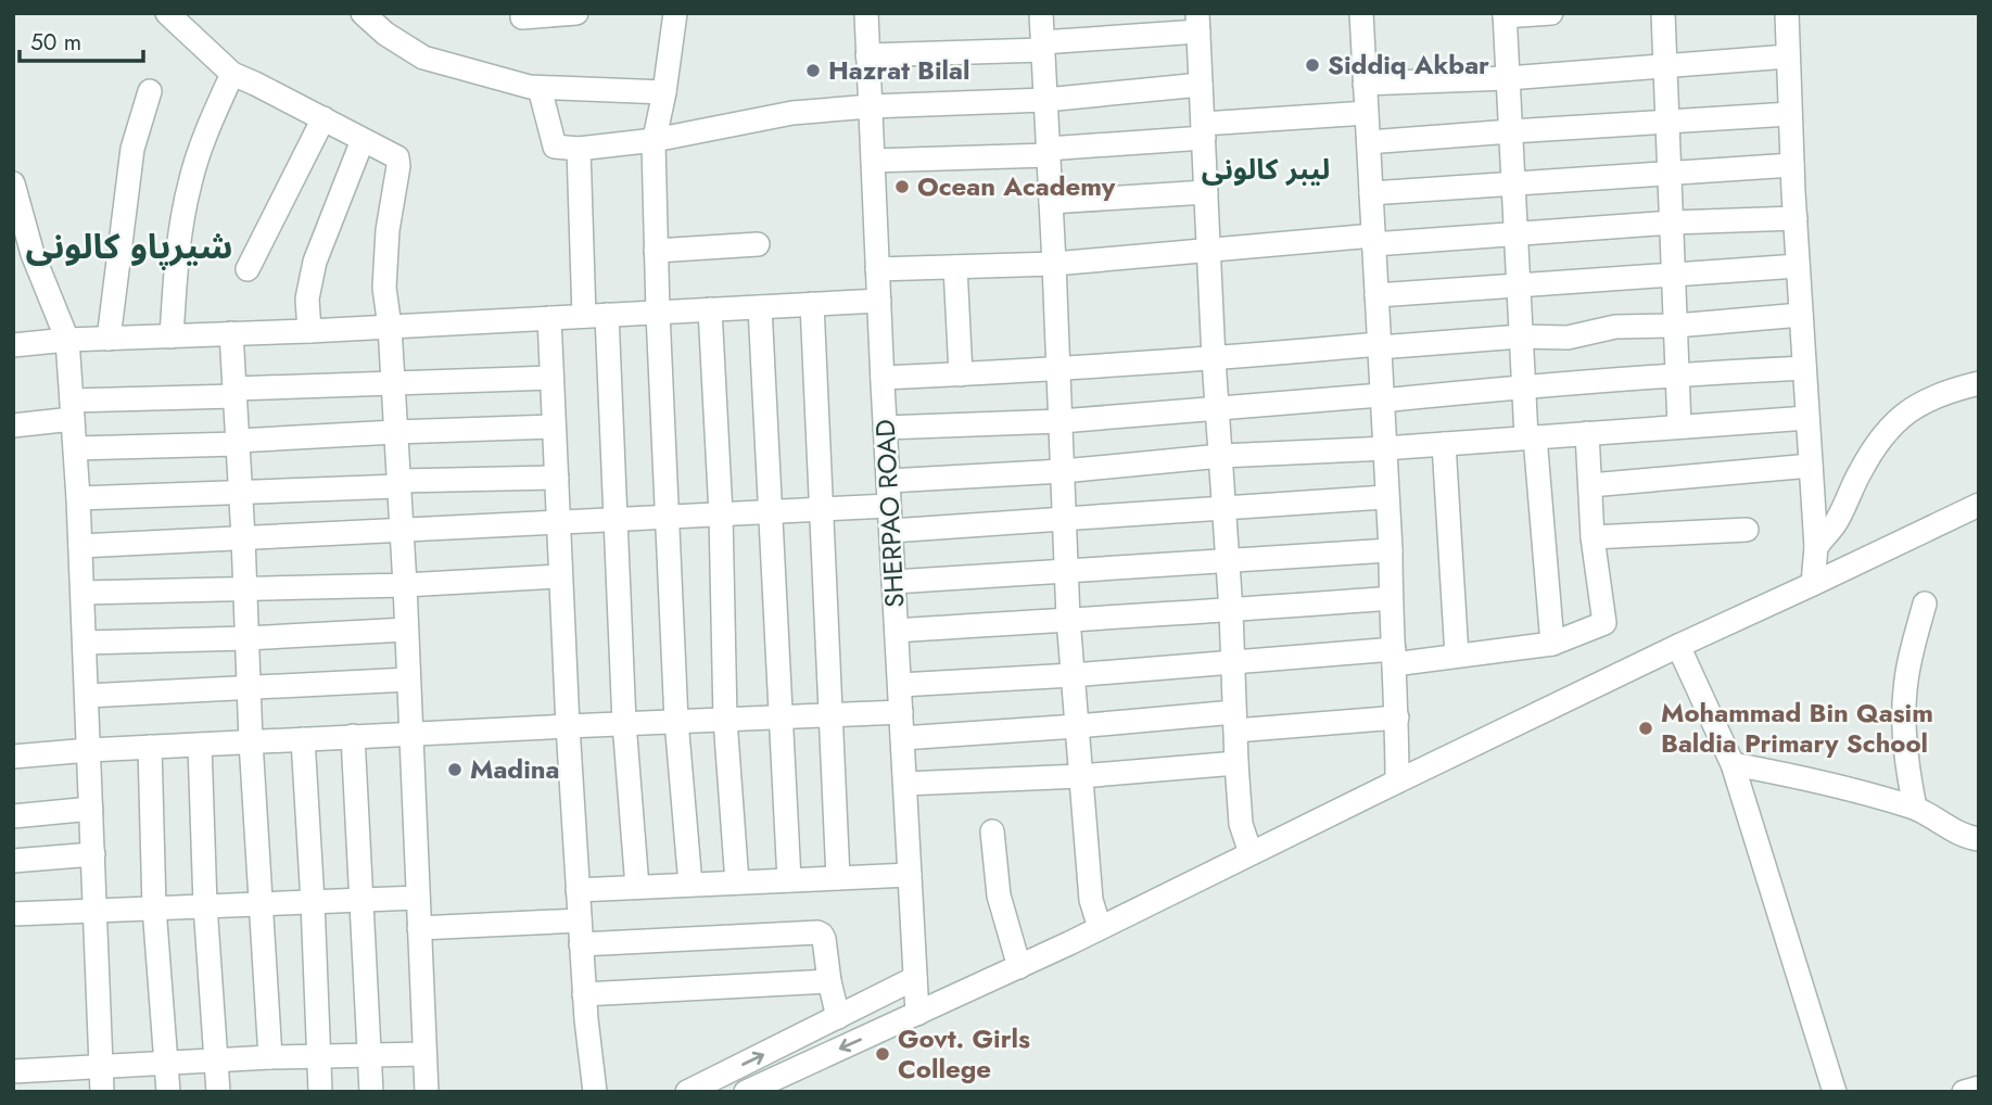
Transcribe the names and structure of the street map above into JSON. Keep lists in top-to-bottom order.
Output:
{
  "streets": {
    "street": ["SHERPAO ROAD"]
  },
  "districts": ["لیبر کالونی", "شیرپاو کالونی"],
  "places": [
    "Siddiq Akbar",
    "Hazrat Bilal",
    "Ocean Academy",
    "Mohammad Bin Qasim Baldia Primary School",
    "Madina",
    "Govt. Girls College"
  ],
  "scale_bar": "50 m"
}
